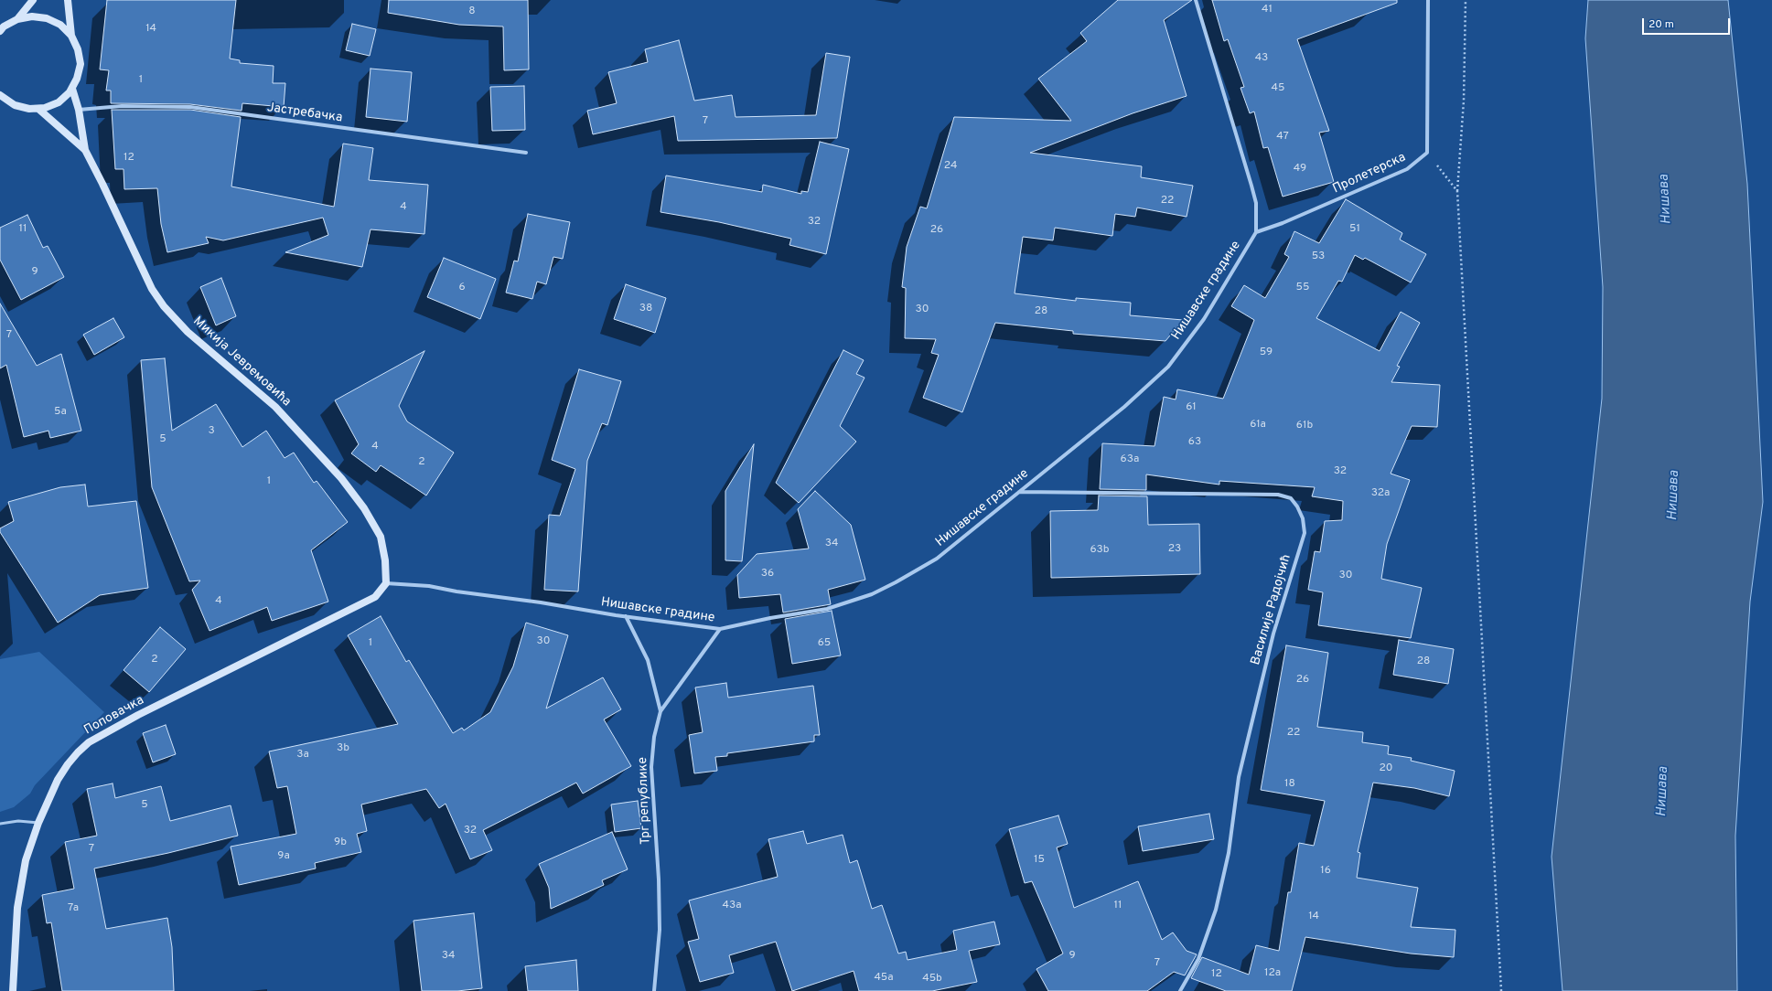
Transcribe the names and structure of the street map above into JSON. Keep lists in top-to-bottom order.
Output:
{
  "streets": {
    "street": [
      "Јастребачка",
      "Пролетерска",
      "Нишавске градине",
      "Микија Јевремовића",
      "Василије Радојчић",
      "Поповачка",
      "Трг републике"
    ]
  },
  "crossings": [
    ["Јастребачка", "Микија Јевремовића"],
    ["Пролетерска", "Нишавске градине"],
    ["Нишавске градине", "Микија Јевремовића"],
    ["Нишавске градине", "Василије Радојчић"],
    ["Нишавске градине", "Поповачка"],
    ["Нишавске градине", "Трг републике"],
    ["Микија Јевремовића", "Поповачка"]
  ],
  "water": ["Нишава"],
  "house_numbers": [
    "41",
    "8",
    "14",
    "43",
    "1",
    "45",
    "7",
    "47",
    "12",
    "24",
    "49",
    "22",
    "4",
    "32",
    "11",
    "51",
    "26",
    "53",
    "9",
    "6",
    "55",
    "38",
    "30",
    "28",
    "7",
    "59",
    "61",
    "5a",
    "61a",
    "61b",
    "3",
    "5",
    "63",
    "4",
    "63a",
    "2",
    "32",
    "1",
    "32a",
    "34",
    "23",
    "63b",
    "36",
    "30",
    "4",
    "30",
    "1",
    "65",
    "2",
    "28",
    "26",
    "22",
    "3b",
    "3a",
    "20",
    "18",
    "5",
    "32",
    "9b",
    "7",
    "9a",
    "15",
    "16",
    "43a",
    "11",
    "7a",
    "14",
    "34",
    "9",
    "7",
    "12a",
    "12",
    "45a",
    "45b"
  ],
  "scale_bar": "20 m"
}
